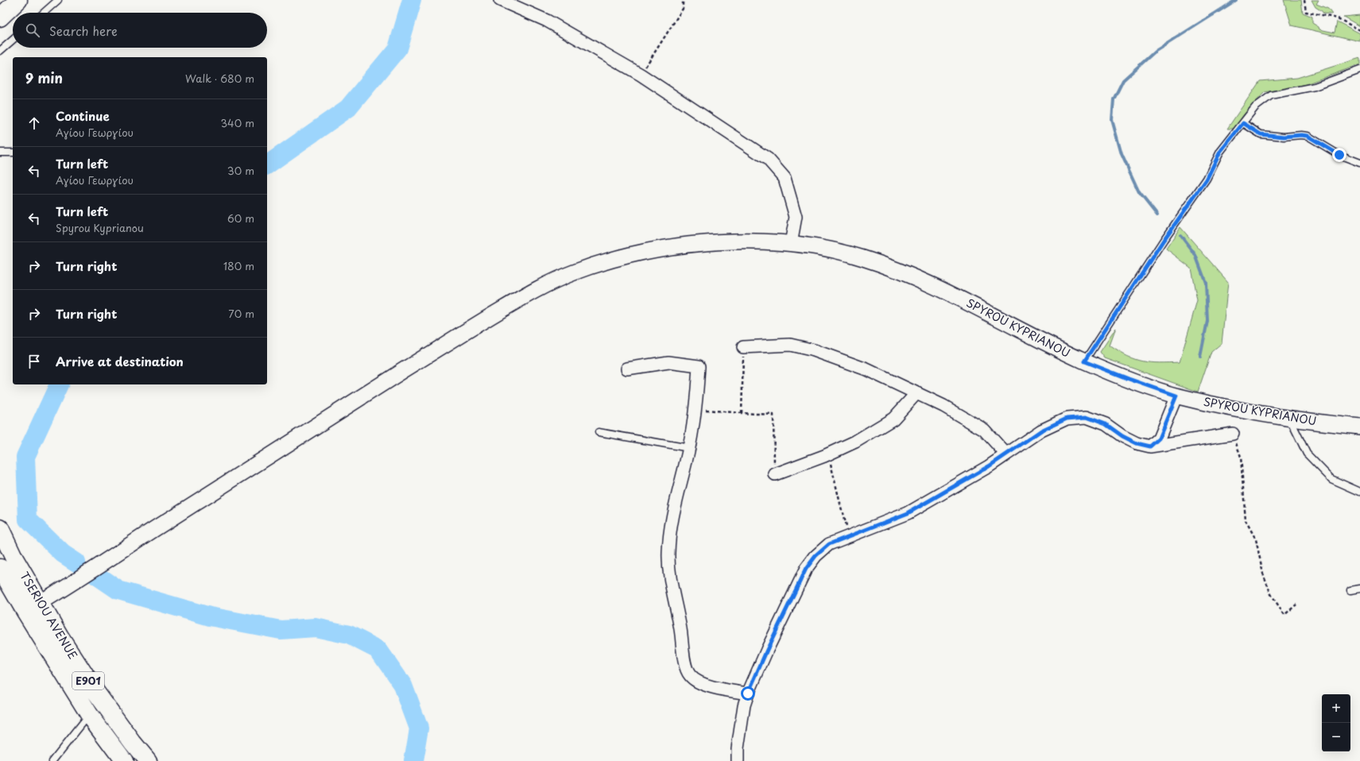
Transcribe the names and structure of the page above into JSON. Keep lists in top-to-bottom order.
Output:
{
  "streets": {
    "main road": ["TSERIOU AVENUE", "E901"],
    "street": ["SPYROU KYPRIANOU"]
  },
  "crossings": [
    ["SPYROU KYPRIANOU", "TSERIOU AVENUE"]
  ],
  "page": {
    "search": "Search here",
    "heading": ["9 min", "Walk · 680 m"],
    "list": [
      ["Continue", "Αγίου Γεωργίου", "340 m"],
      ["Turn left", "Αγίου Γεωργίου", "30 m"],
      ["Turn left", "Spyrou Kyprianou", "60 m"],
      ["Turn right", "180 m"],
      ["Turn right", "70 m"],
      "Arrive at destination"
    ],
    "map_buttons": ["+", "−"]
  }
}
